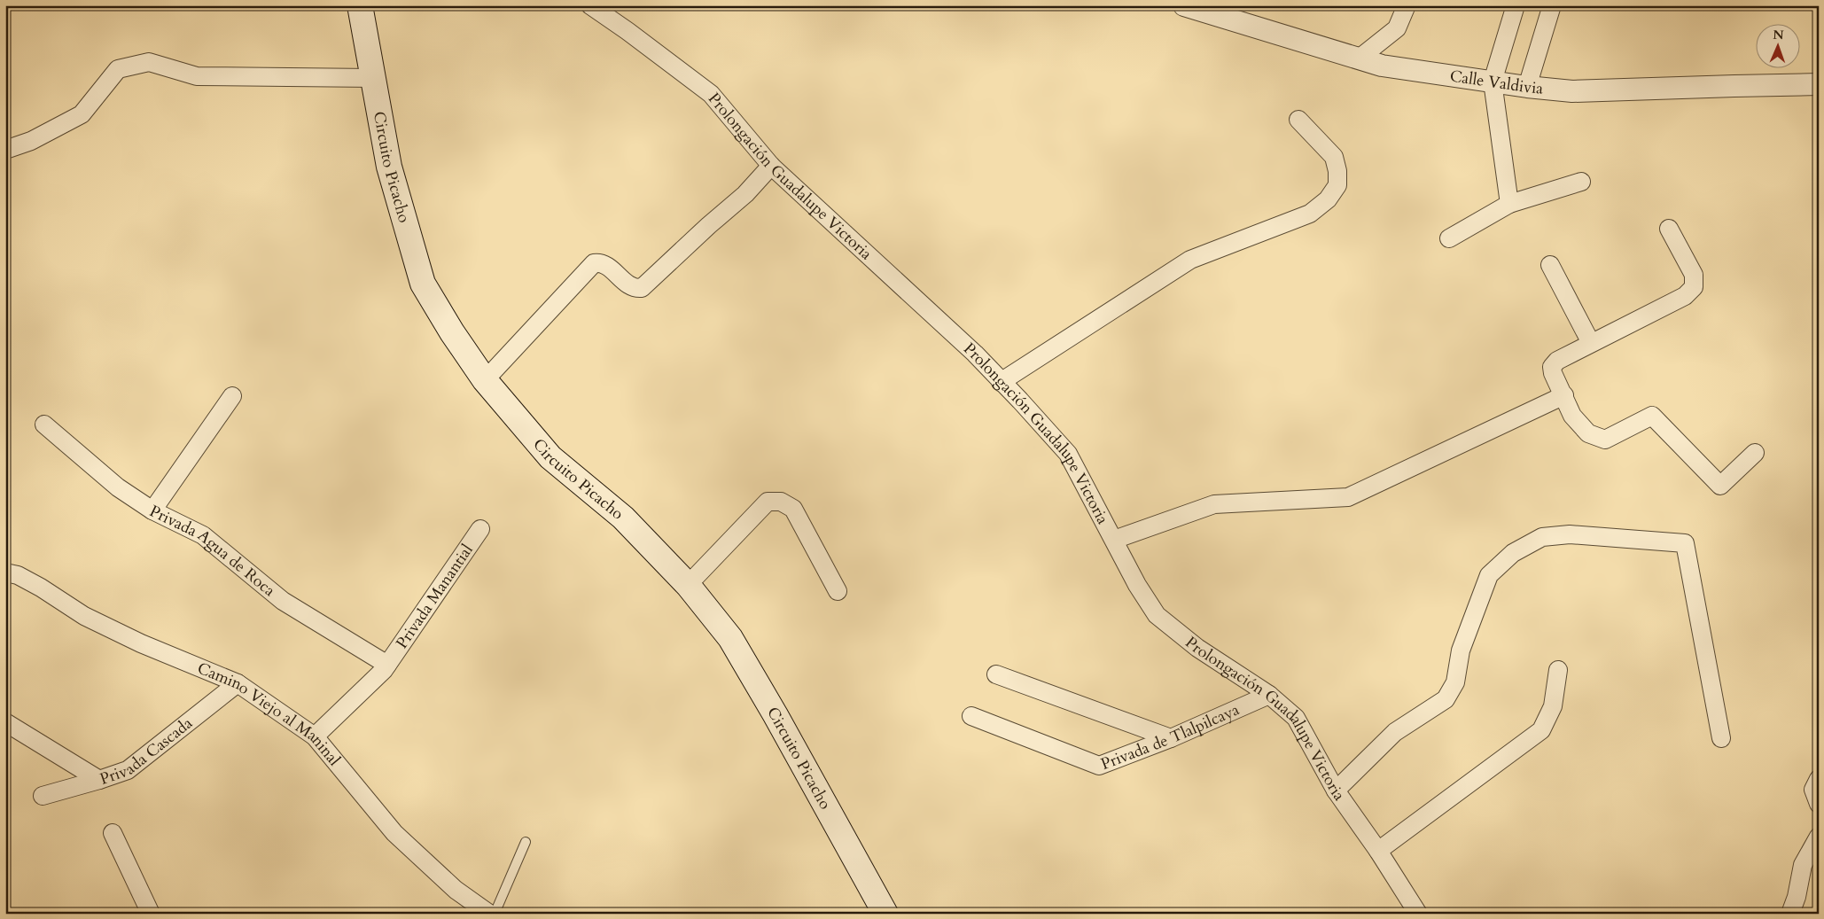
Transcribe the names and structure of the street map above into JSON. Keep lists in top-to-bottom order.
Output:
{
  "streets": {
    "main road": ["Circuito Picacho"],
    "street": [
      "Calle Valdivia",
      "Prolongación Guadalupe Victoria",
      "Privada Agua de Roca",
      "Privada Manantial",
      "Camino Viejo al Maninal",
      "Privada de Tlalpilcaya",
      "Privada Cascada"
    ]
  },
  "crossings": [
    ["Prolongación Guadalupe Victoria", "Privada de Tlalpilcaya"],
    ["Privada Agua de Roca", "Privada Manantial"],
    ["Privada Manantial", "Camino Viejo al Maninal"],
    ["Camino Viejo al Maninal", "Privada Cascada"]
  ],
  "north": "top"
}
